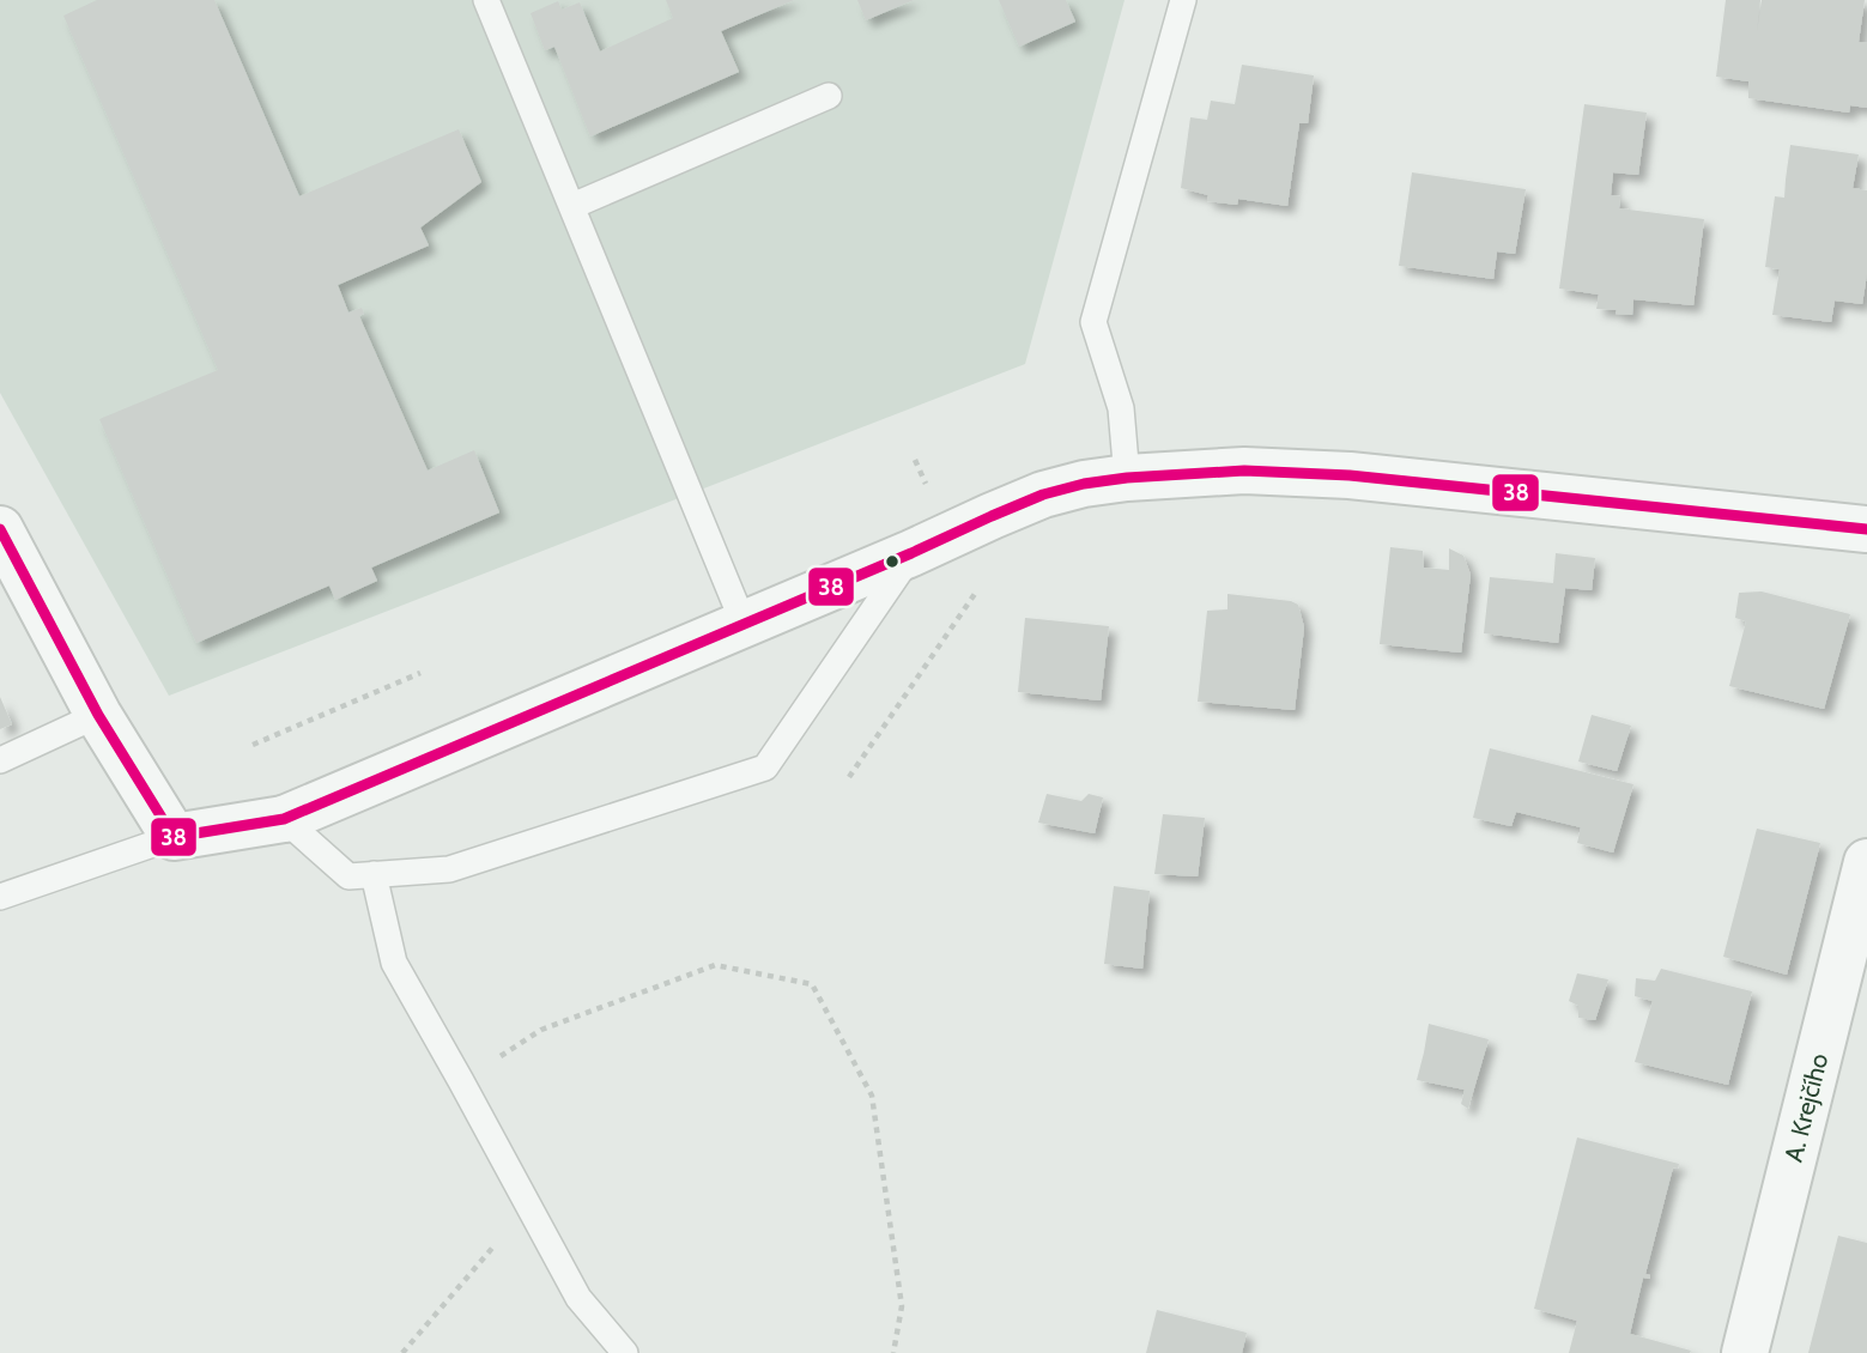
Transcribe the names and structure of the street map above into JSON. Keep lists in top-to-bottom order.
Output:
{
  "streets": {
    "street": ["A. Krejčího"]
  },
  "lines": ["transit line 38"]
}
